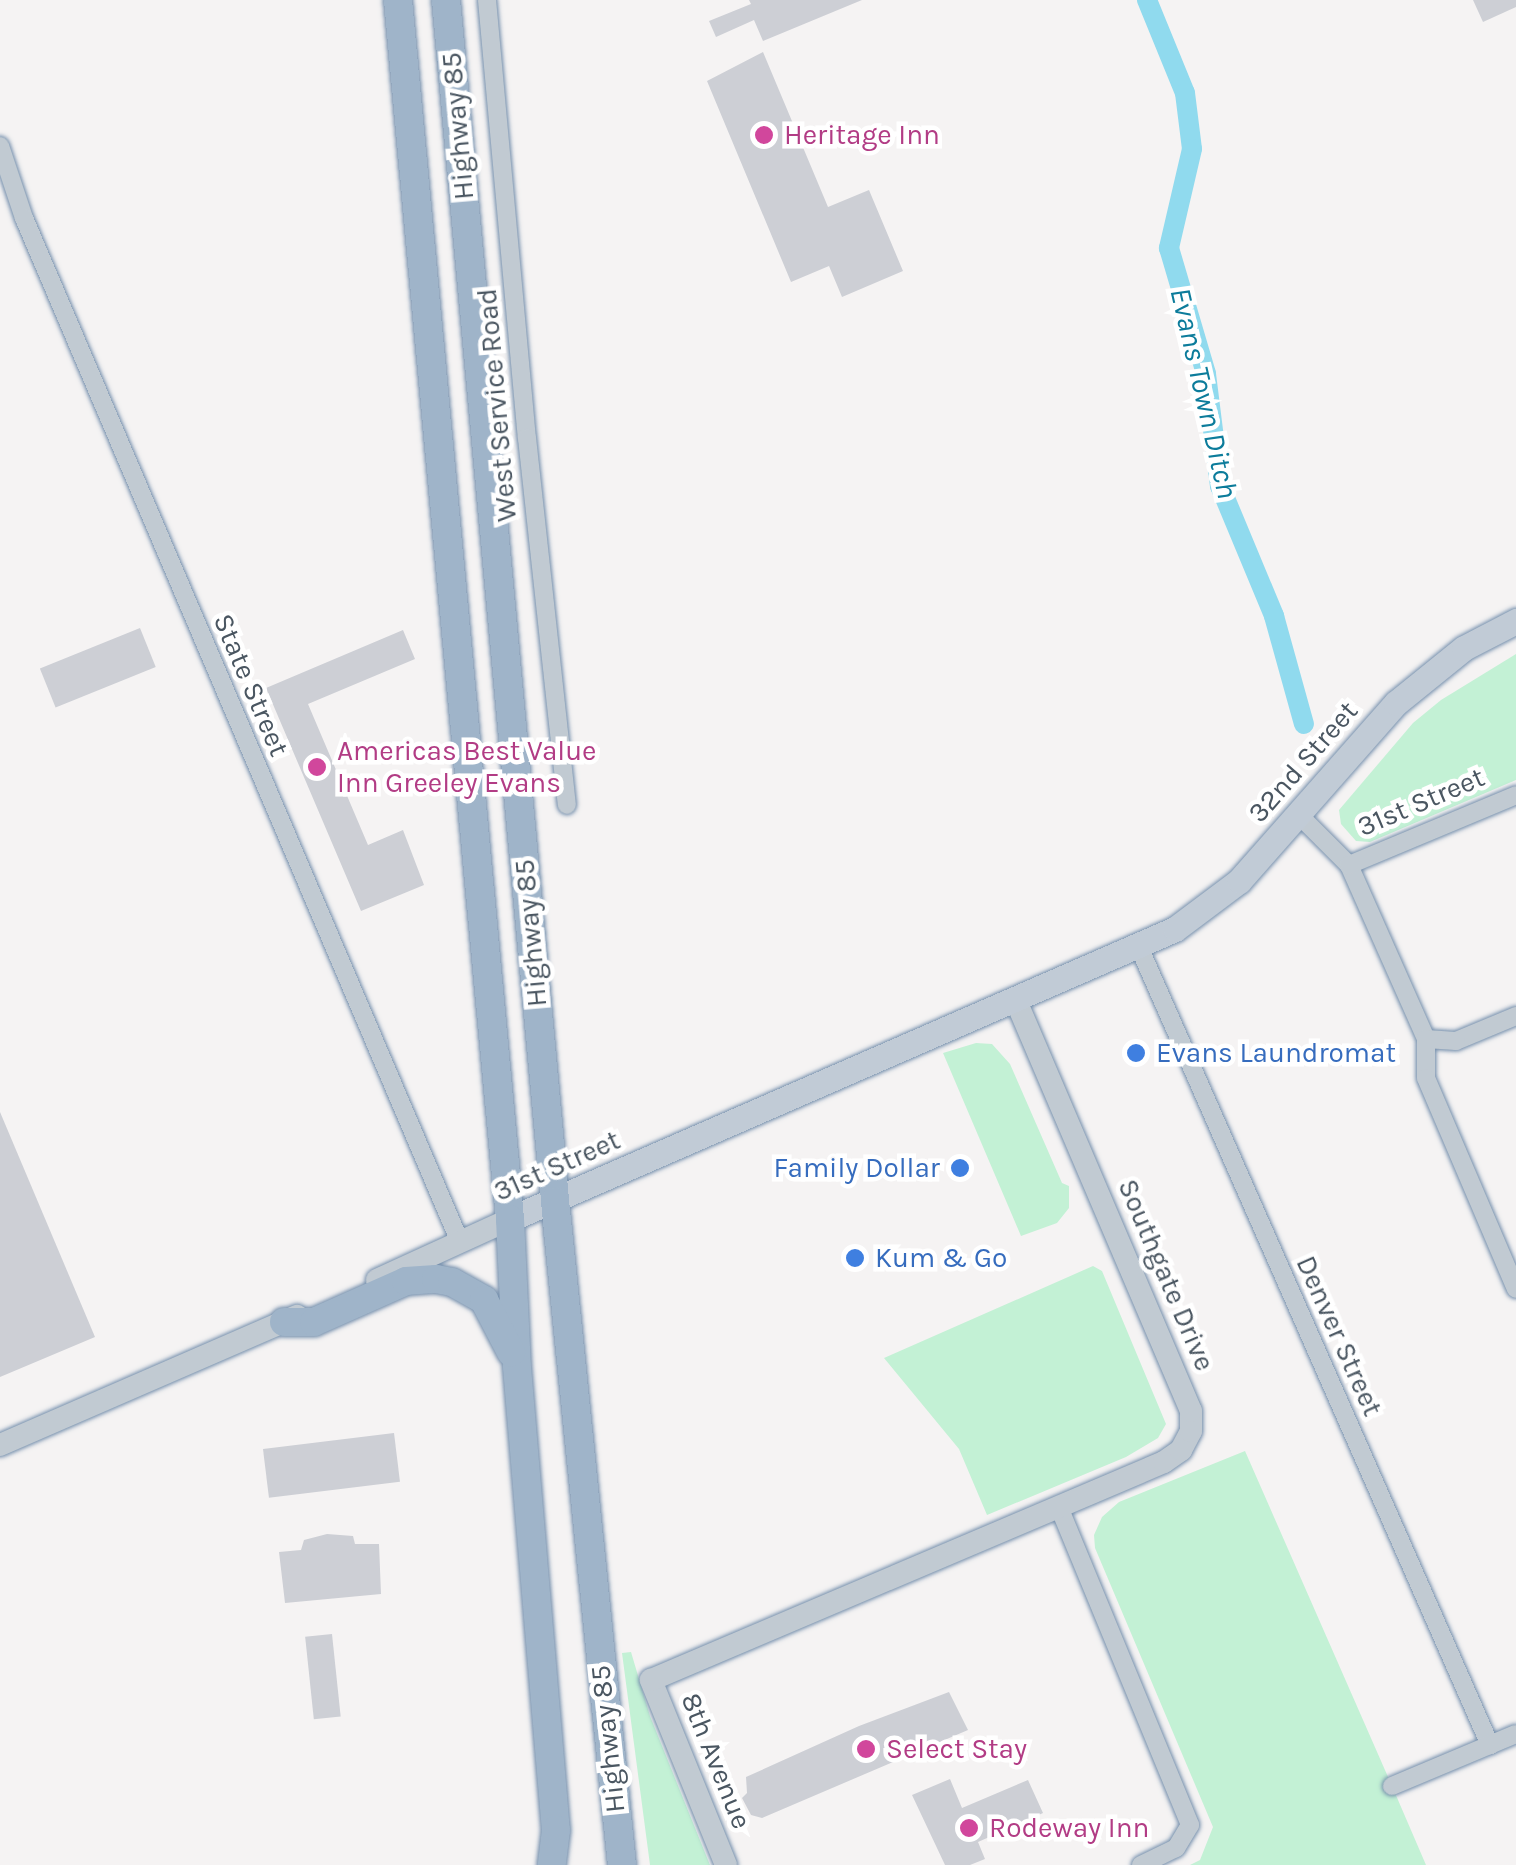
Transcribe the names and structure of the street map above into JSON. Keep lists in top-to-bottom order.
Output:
{
  "streets": {
    "highway": ["Highway 85"],
    "main road": ["32nd Street", "31st Street"],
    "street": [
      "West Service Road",
      "State Street",
      "Southgate Drive",
      "Denver Street",
      "8th Avenue"
    ]
  },
  "crossings": [
    ["Highway 85", "31st Street"],
    ["State Street", "31st Street"],
    ["32nd Street", "31st Street"],
    ["32nd Street", "Denver Street"],
    ["31st Street", "Southgate Drive"],
    ["31st Street", "Denver Street"],
    ["Southgate Drive", "8th Avenue"]
  ],
  "water": ["Evans Town Ditch"],
  "places": [
    "Heritage Inn",
    "Americas Best Value Inn Greeley Evans",
    "Evans Laundromat",
    "Family Dollar",
    "Kum & Go",
    "Select Stay",
    "Rodeway Inn"
  ]
}
